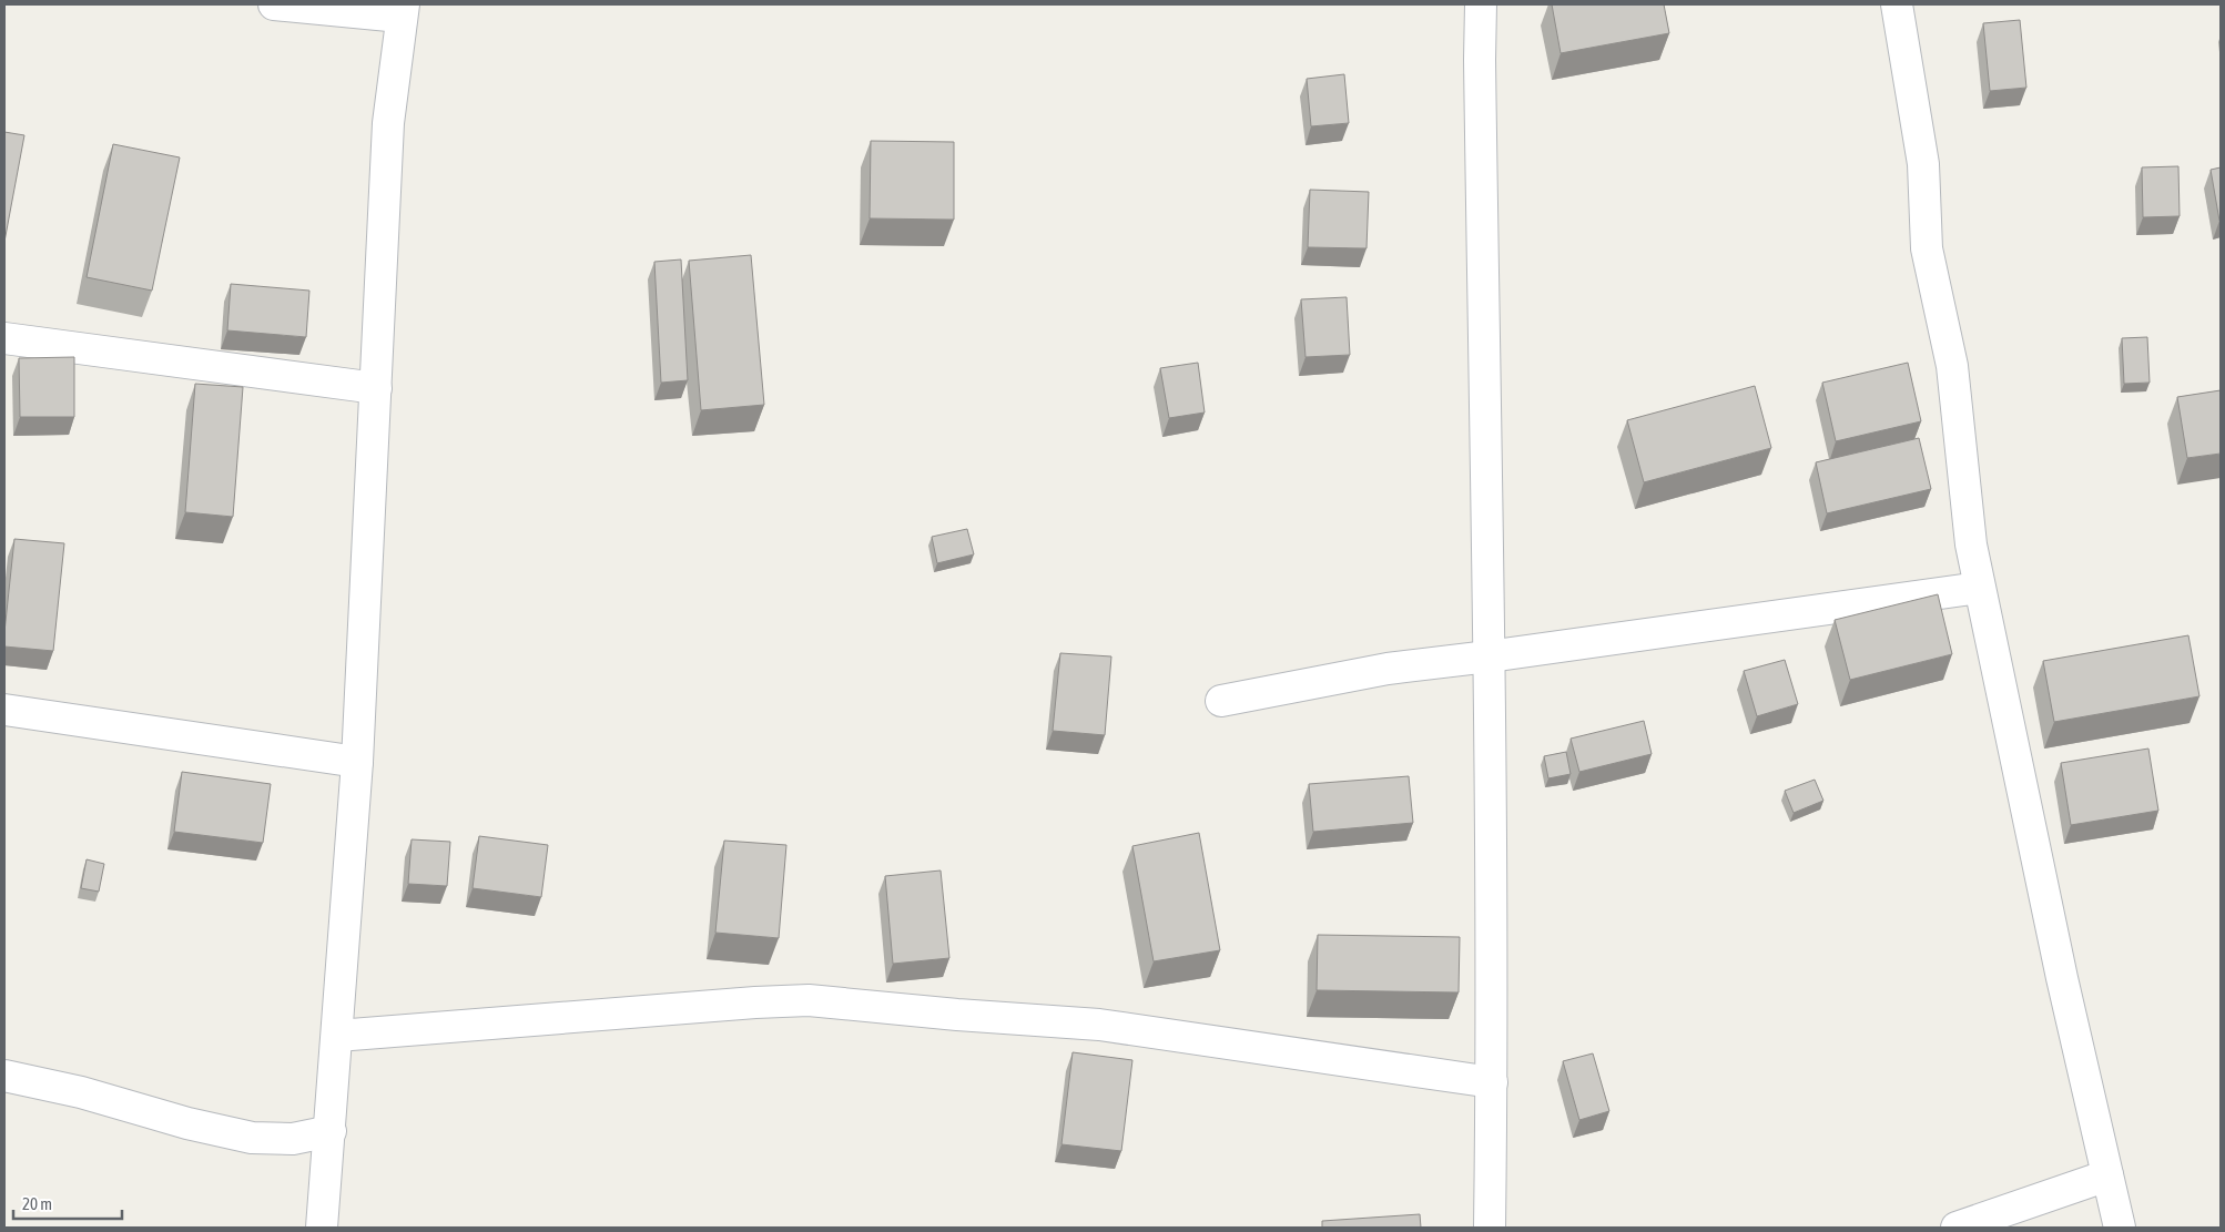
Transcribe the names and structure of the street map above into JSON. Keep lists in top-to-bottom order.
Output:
{
  "scale_bar": "20 m"
}
